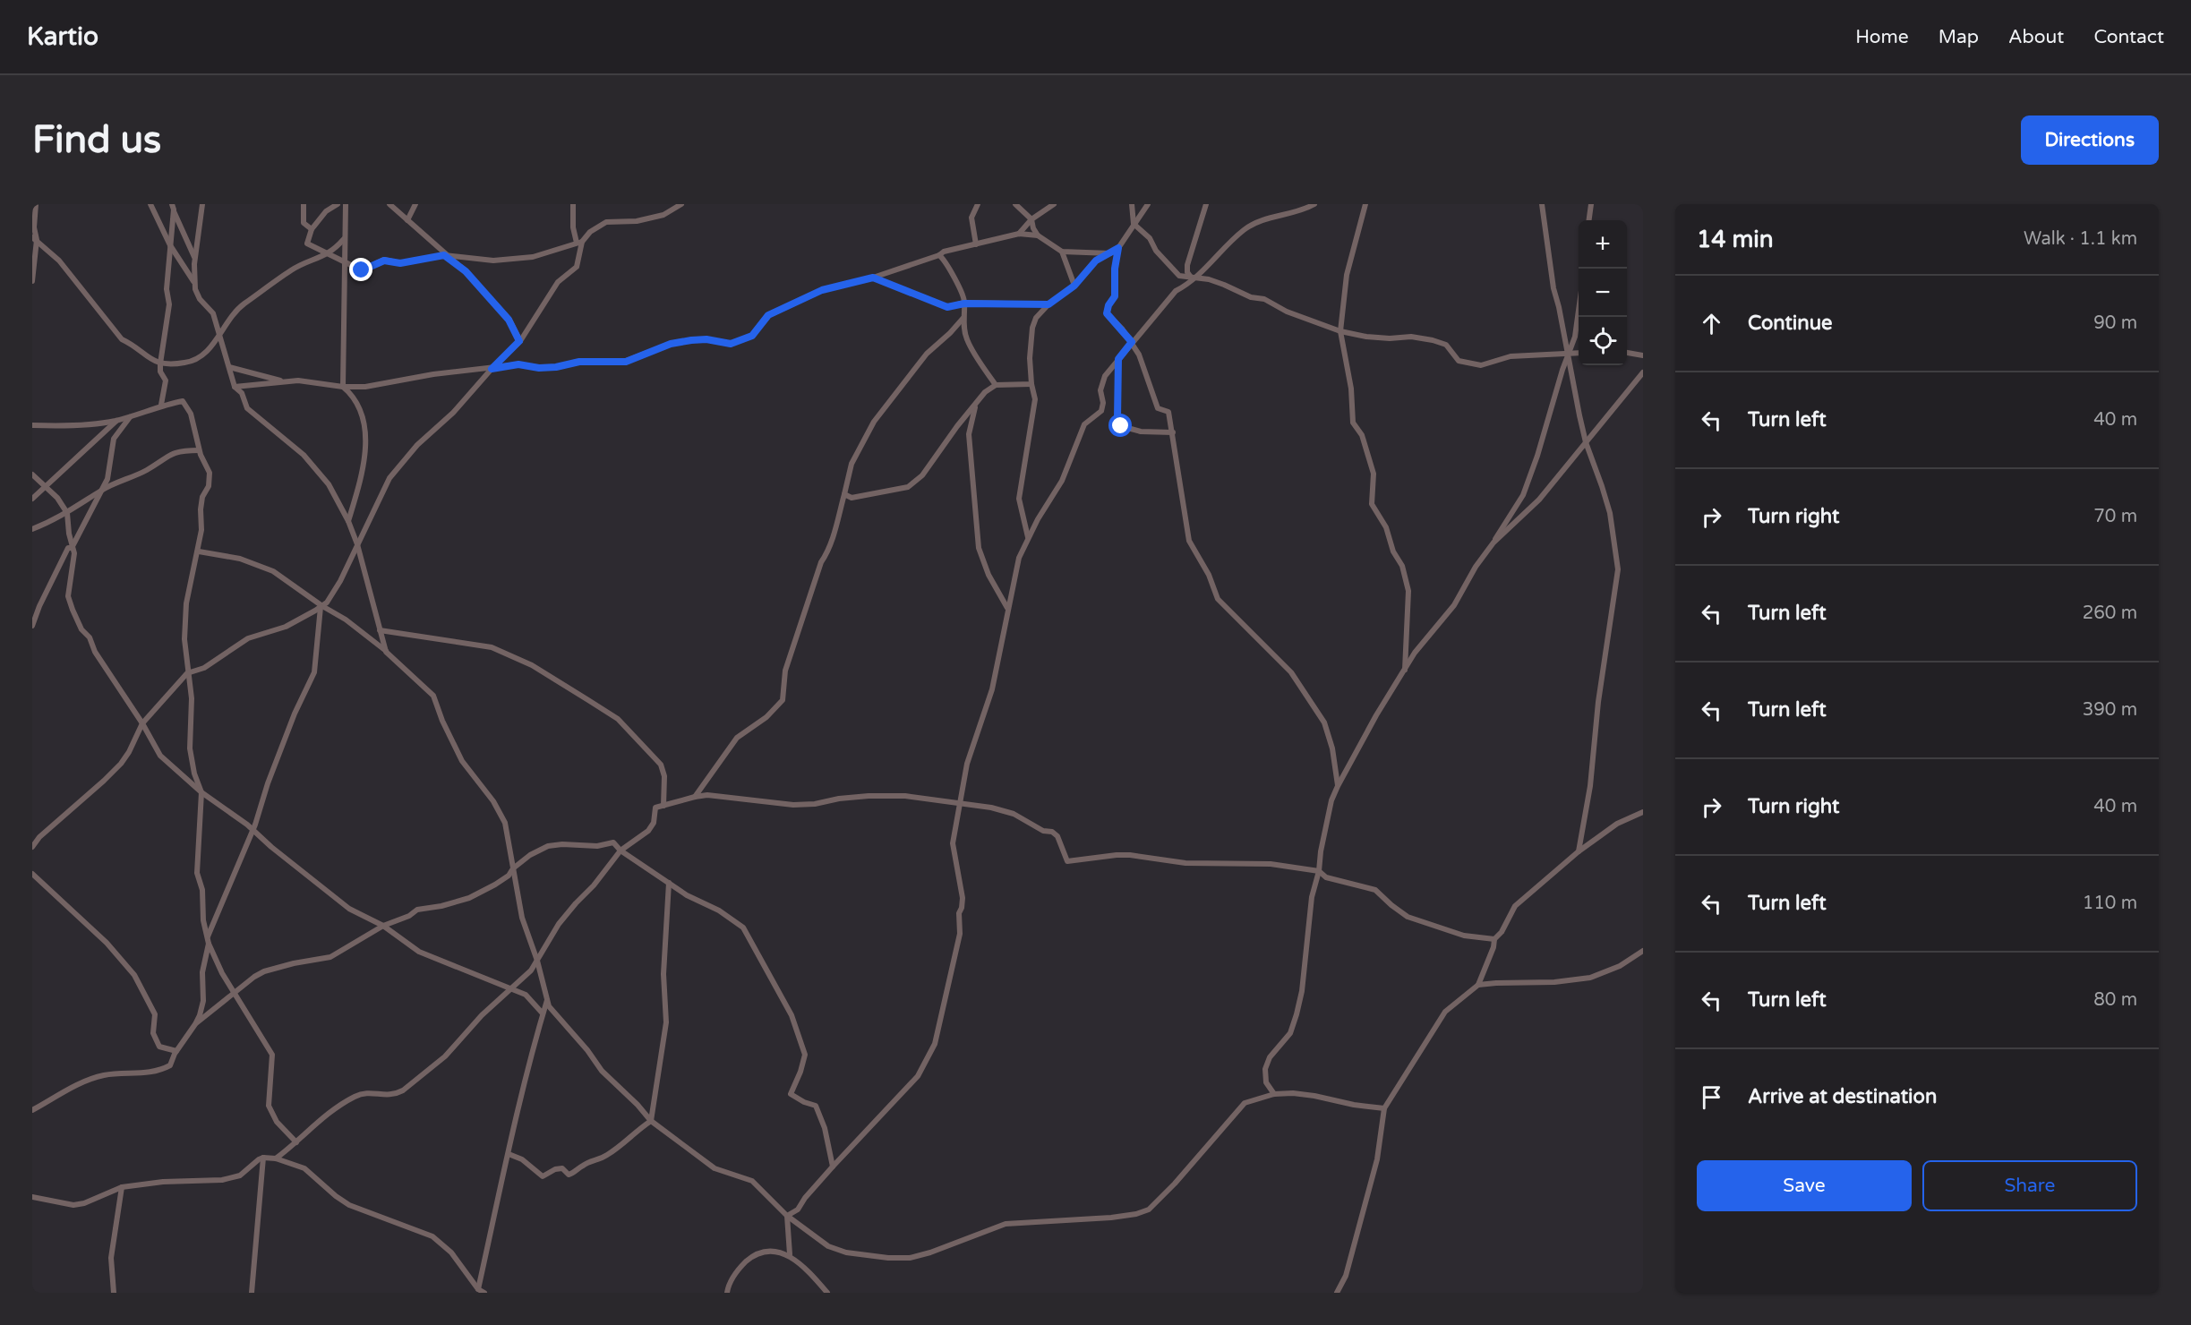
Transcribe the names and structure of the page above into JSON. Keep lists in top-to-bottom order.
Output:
{
  "page": {
    "header": "Kartio",
    "nav": [
      "Home",
      "Map",
      "About",
      "Contact"
    ],
    "buttons": [
      "Directions",
      ["Save", "Share"]
    ],
    "title": "Find us",
    "heading": ["14 min", "Walk · 1.1 km"],
    "map_buttons": ["+", "−"],
    "list": [
      ["Continue", "90 m"],
      ["Turn left", "40 m"],
      ["Turn right", "70 m"],
      ["Turn left", "260 m"],
      ["Turn left", "390 m"],
      ["Turn right", "40 m"],
      ["Turn left", "110 m"],
      ["Turn left", "80 m"],
      "Arrive at destination"
    ]
  }
}
